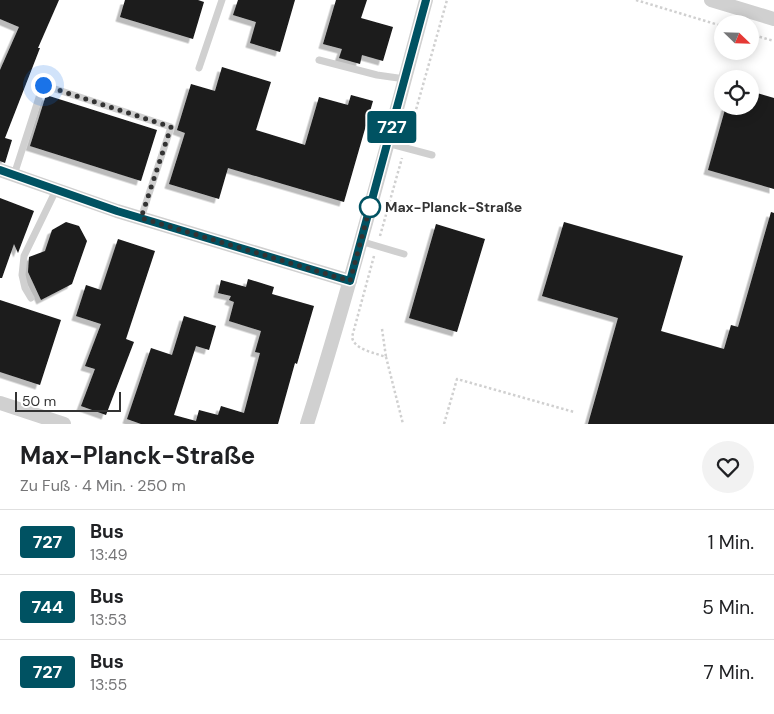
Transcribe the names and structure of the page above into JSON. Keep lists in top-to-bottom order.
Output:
{
  "places": ["Max-Planck-Straße"],
  "lines": ["bus line 727"],
  "scale_bar": "50 m",
  "north": "bottom right",
  "page": {
    "on_map": "727",
    "scale": "50 m",
    "heading": ["Max-Planck-Straße", "Zu Fuß · 4 Min. · 250 m"],
    "list": [
      {
        "mark": "727",
        "name": "Bus",
        "note": "13:49",
        "value": "1 Min."
      },
      {
        "mark": "744",
        "name": "Bus",
        "note": "13:53",
        "value": "5 Min."
      },
      {
        "mark": "727",
        "name": "Bus",
        "note": "13:55",
        "value": "7 Min."
      }
    ]
  }
}
